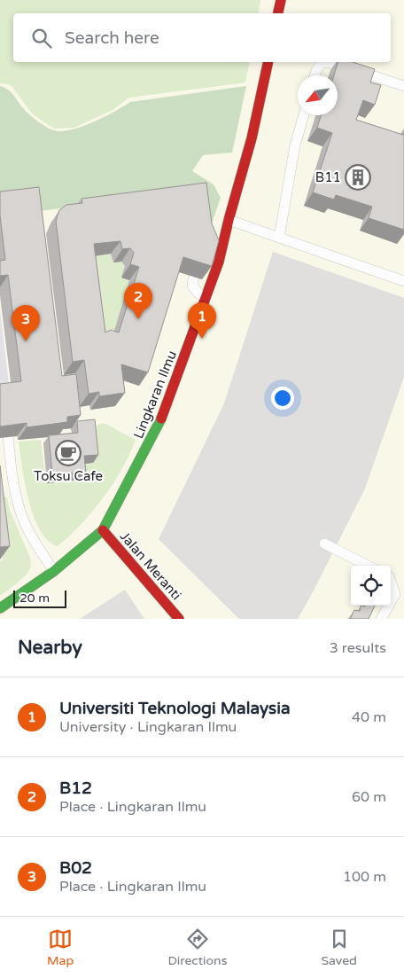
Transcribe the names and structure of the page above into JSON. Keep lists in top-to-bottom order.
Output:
{
  "streets": {
    "street": ["Lingkaran Ilmu", "Jalan Meranti"]
  },
  "crossings": [
    ["Lingkaran Ilmu", "Jalan Meranti"]
  ],
  "places": {
    "building": ["B11"],
    "cafe": ["Toksu Cafe"]
  },
  "scale_bar": "20 m",
  "north": "bottom left",
  "page": {
    "search": "Search here",
    "pins": ["2", "1", "3"],
    "scale": "20 m",
    "heading": ["Nearby", "3 results"],
    "list": [
      {
        "mark": "1",
        "name": "Universiti Teknologi Malaysia",
        "note": "University · Lingkaran Ilmu",
        "value": "40 m"
      },
      {
        "mark": "2",
        "name": "B12",
        "note": "Place · Lingkaran Ilmu",
        "value": "60 m"
      },
      {
        "mark": "3",
        "name": "B02",
        "note": "Place · Lingkaran Ilmu",
        "value": "100 m"
      }
    ],
    "nav": ["Map", "Directions", "Saved"]
  }
}
